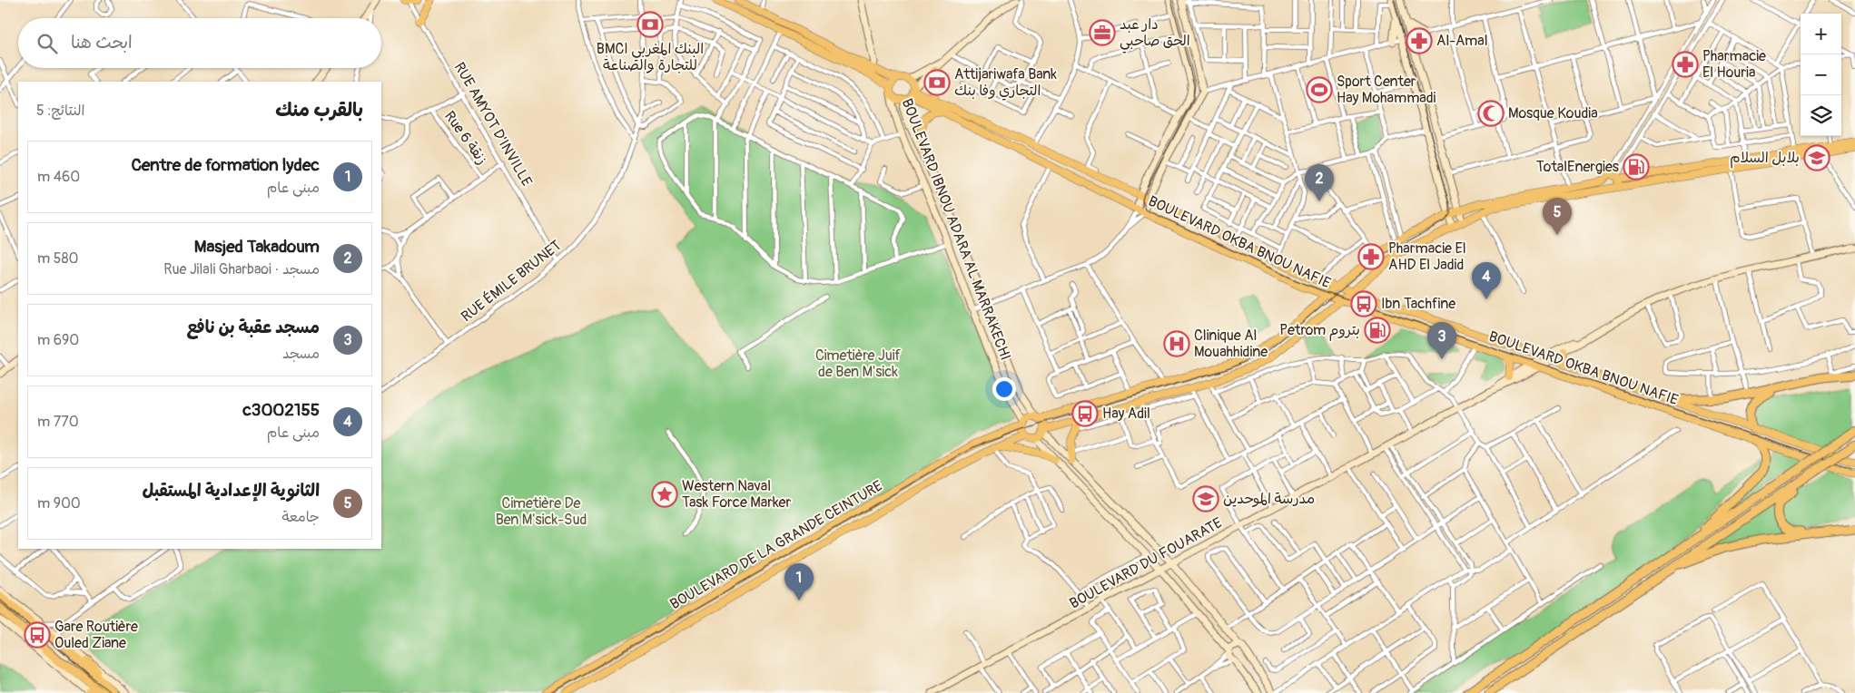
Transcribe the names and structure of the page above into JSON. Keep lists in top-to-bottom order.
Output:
{
  "streets": {
    "main road": ["BOULEVARD OKBA BNOU NAFIE", "BOULEVARD DE LA GRANDE CEINTURE"],
    "street": [
      "RUE AMYOT D'INVILLE",
      "Rue 6 زنقة",
      "BOULEVARD IBNOU ADARA AL MARRAKECHI",
      "RUE ÉMILE BRUNET",
      "BOULEVARD DU FOUARATE"
    ]
  },
  "crossings": [
    ["RUE AMYOT D'INVILLE", "RUE ÉMILE BRUNET"],
    ["BOULEVARD IBNOU ADARA AL MARRAKECHI", "BOULEVARD OKBA BNOU NAFIE"],
    ["BOULEVARD IBNOU ADARA AL MARRAKECHI", "BOULEVARD DE LA GRANDE CEINTURE"],
    ["BOULEVARD OKBA BNOU NAFIE", "BOULEVARD DU FOUARATE"]
  ],
  "parks": ["Cimetière Juif de Ben M'sick", "Cimetière De Ben M'sick-Sud"],
  "places": {
    "bank": ["BMCI البنك المغربي للتجارة والصناعة", "Attijariwafa Bank التجاري وفا بنك"],
    "office": ["دار عبد الحق صاحبي"],
    "pharmacy": ["Al-Amal", "Pharmacie El Houria", "Pharmacie El AHD El Jadid"],
    "sports": ["Sport Center Hay Mohammadi"],
    "mosque": ["Mosque Koudia"],
    "school or university": ["بلابل السلام", "مدرسة الموحدين"],
    "fuel station": ["TotalEnergies", "Petrom بتروم"],
    "bus stop": ["Ibn Tachfine", "Hay Adil", "Gare Routière Ouled Ziane"],
    "hospital": ["Clinique Al Mouahhidine"],
    "place": ["Western Naval Task Force Marker"]
  },
  "page": {
    "map_buttons": ["+", "−"],
    "search": "ابحث هنا",
    "heading": ["بالقرب منك", "النتائج: 5"],
    "list": [
      {
        "mark": "1",
        "name": "Centre de formation lydec",
        "note": "مبنى عام",
        "value": "460 m"
      },
      {
        "mark": "2",
        "name": "Masjed Takadoum",
        "note": "مسجد · Rue Jilali Gharbaoi",
        "value": "580 m"
      },
      {
        "mark": "3",
        "name": "مسجد عقبة بن نافع",
        "note": "مسجد",
        "value": "690 m"
      },
      {
        "mark": "4",
        "name": "c3002155",
        "note": "مبنى عام",
        "value": "770 m"
      },
      {
        "mark": "5",
        "name": "الثانوية الإعدادية المستقبل",
        "note": "جامعة",
        "value": "900 m"
      }
    ],
    "pins": [
      "2",
      "5",
      "4",
      "3",
      "1"
    ]
  }
}
